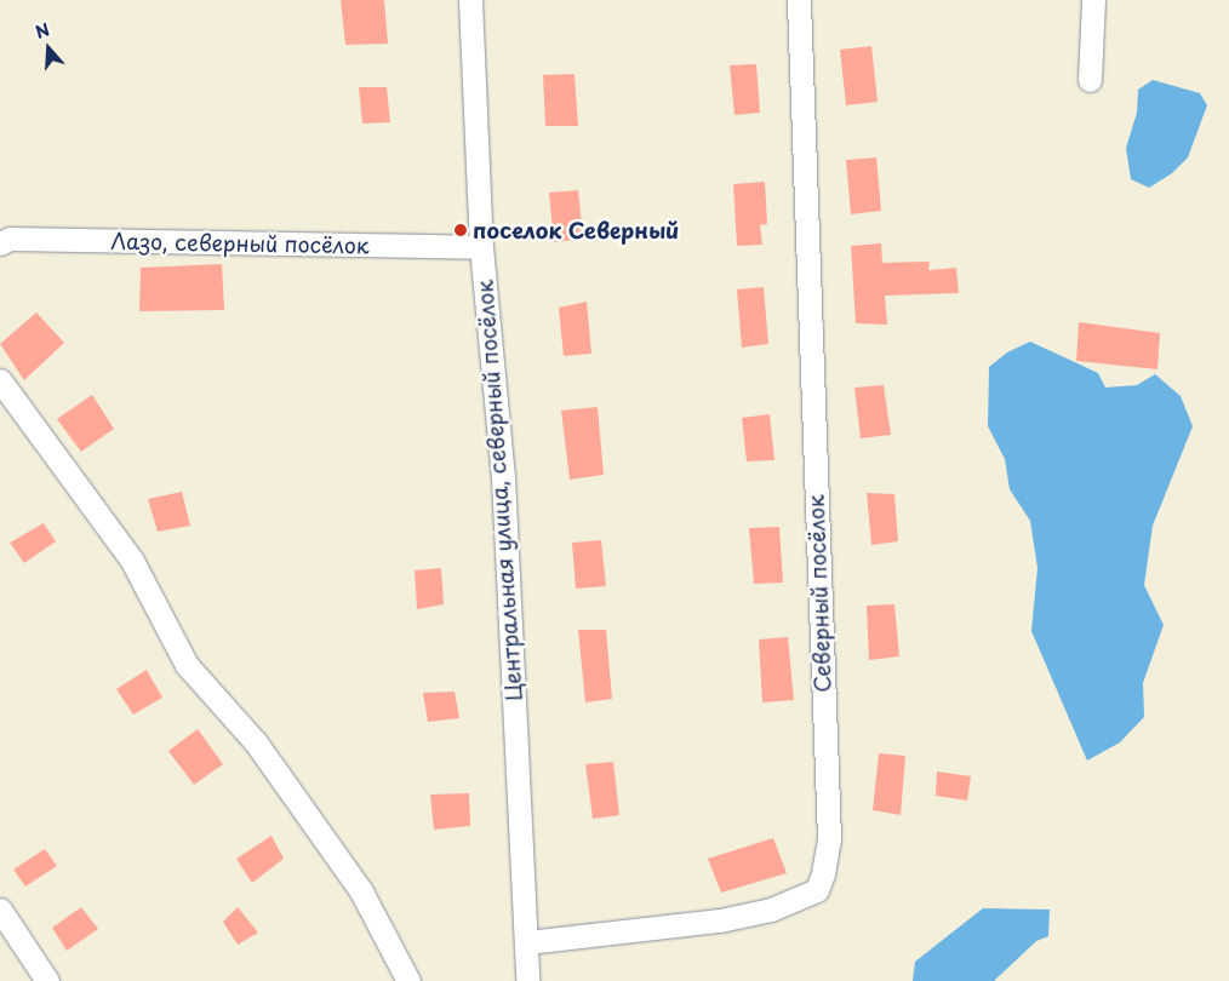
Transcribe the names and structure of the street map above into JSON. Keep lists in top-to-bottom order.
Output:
{
  "streets": {
    "street": ["Лазо, северный посёлок", "Центральная улица, северный посёлок", "Северный посёлок"]
  },
  "crossings": [
    ["Лазо, северный посёлок", "Центральная улица, северный посёлок"],
    ["Центральная улица, северный посёлок", "Северный посёлок"]
  ],
  "places": ["поселок Северный"],
  "north": "top"
}
